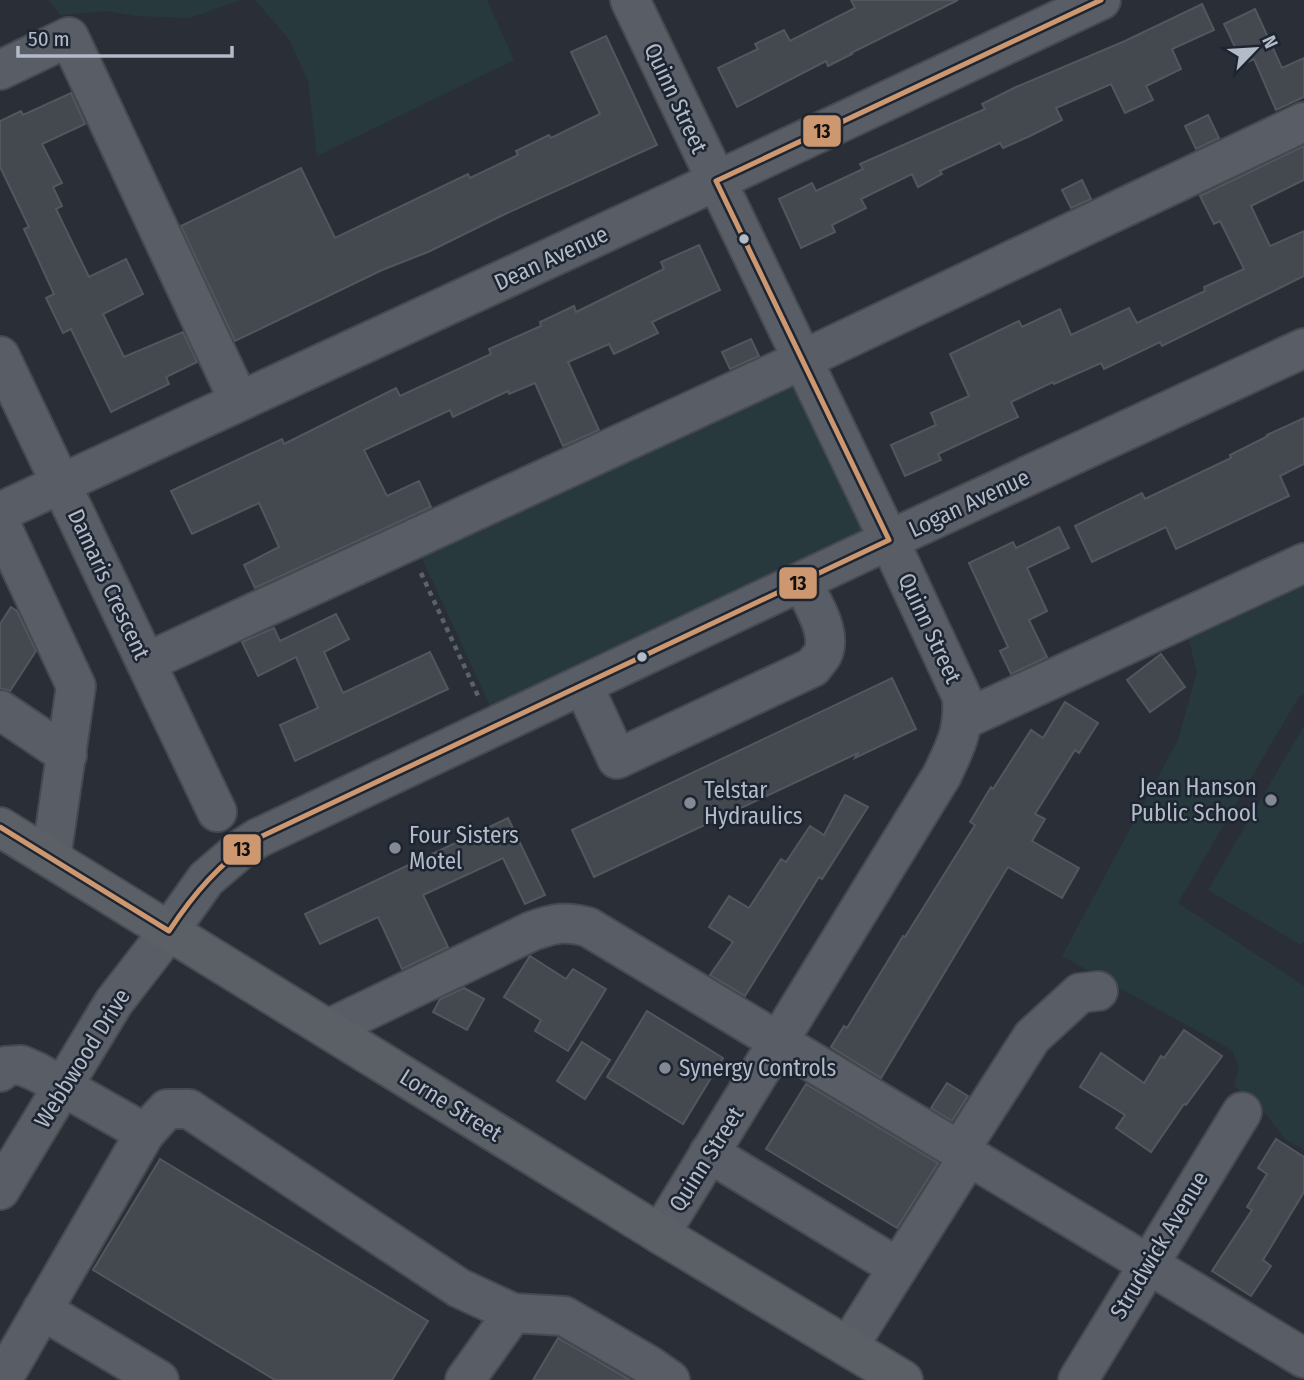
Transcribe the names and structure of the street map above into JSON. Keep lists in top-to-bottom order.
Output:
{
  "streets": {
    "main road": ["Lorne Street"],
    "street": [
      "Quinn Street",
      "Dean Avenue",
      "Logan Avenue",
      "Damaris Crescent",
      "Webbwood Drive",
      "Strudwick Avenue"
    ]
  },
  "crossings": [
    ["Quinn Street", "Dean Avenue"],
    ["Quinn Street", "Logan Avenue"],
    ["Quinn Street", "Lorne Street"],
    ["Dean Avenue", "Damaris Crescent"],
    ["Logan Avenue", "Webbwood Drive"],
    ["Logan Avenue", "Lorne Street"],
    ["Webbwood Drive", "Lorne Street"]
  ],
  "places": [
    "Jean Hanson Public School",
    "Telstar Hydraulics",
    "Four Sisters Motel",
    "Synergy Controls"
  ],
  "lines": ["transit line 13"],
  "scale_bar": "50 m",
  "north": "top right"
}
